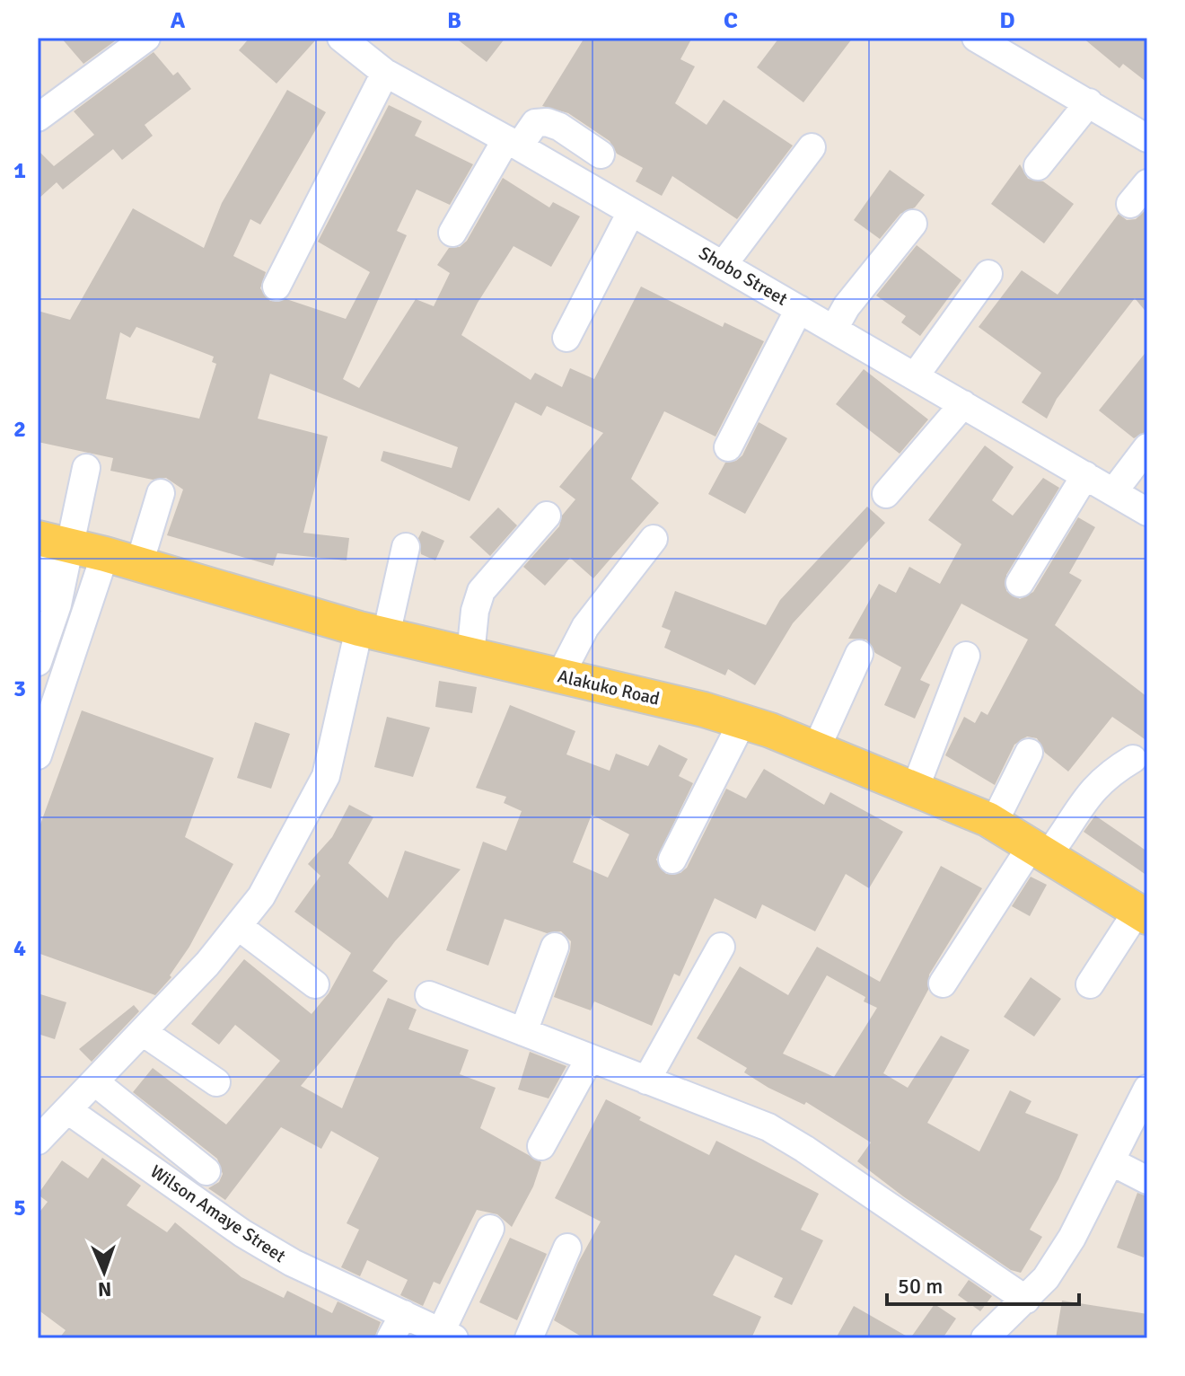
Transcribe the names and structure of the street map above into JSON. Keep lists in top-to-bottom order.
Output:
{
  "streets": {
    "main road": ["Alakuko Road"],
    "street": ["Shobo Street", "Wilson Amaye Street"]
  },
  "scale_bar": "50 m",
  "north": "bottom",
  "grid": {
    "columns": [
      "A",
      "B",
      "C",
      "D"
    ],
    "rows": [
      "1",
      "2",
      "3",
      "4",
      "5"
    ]
  }
}
